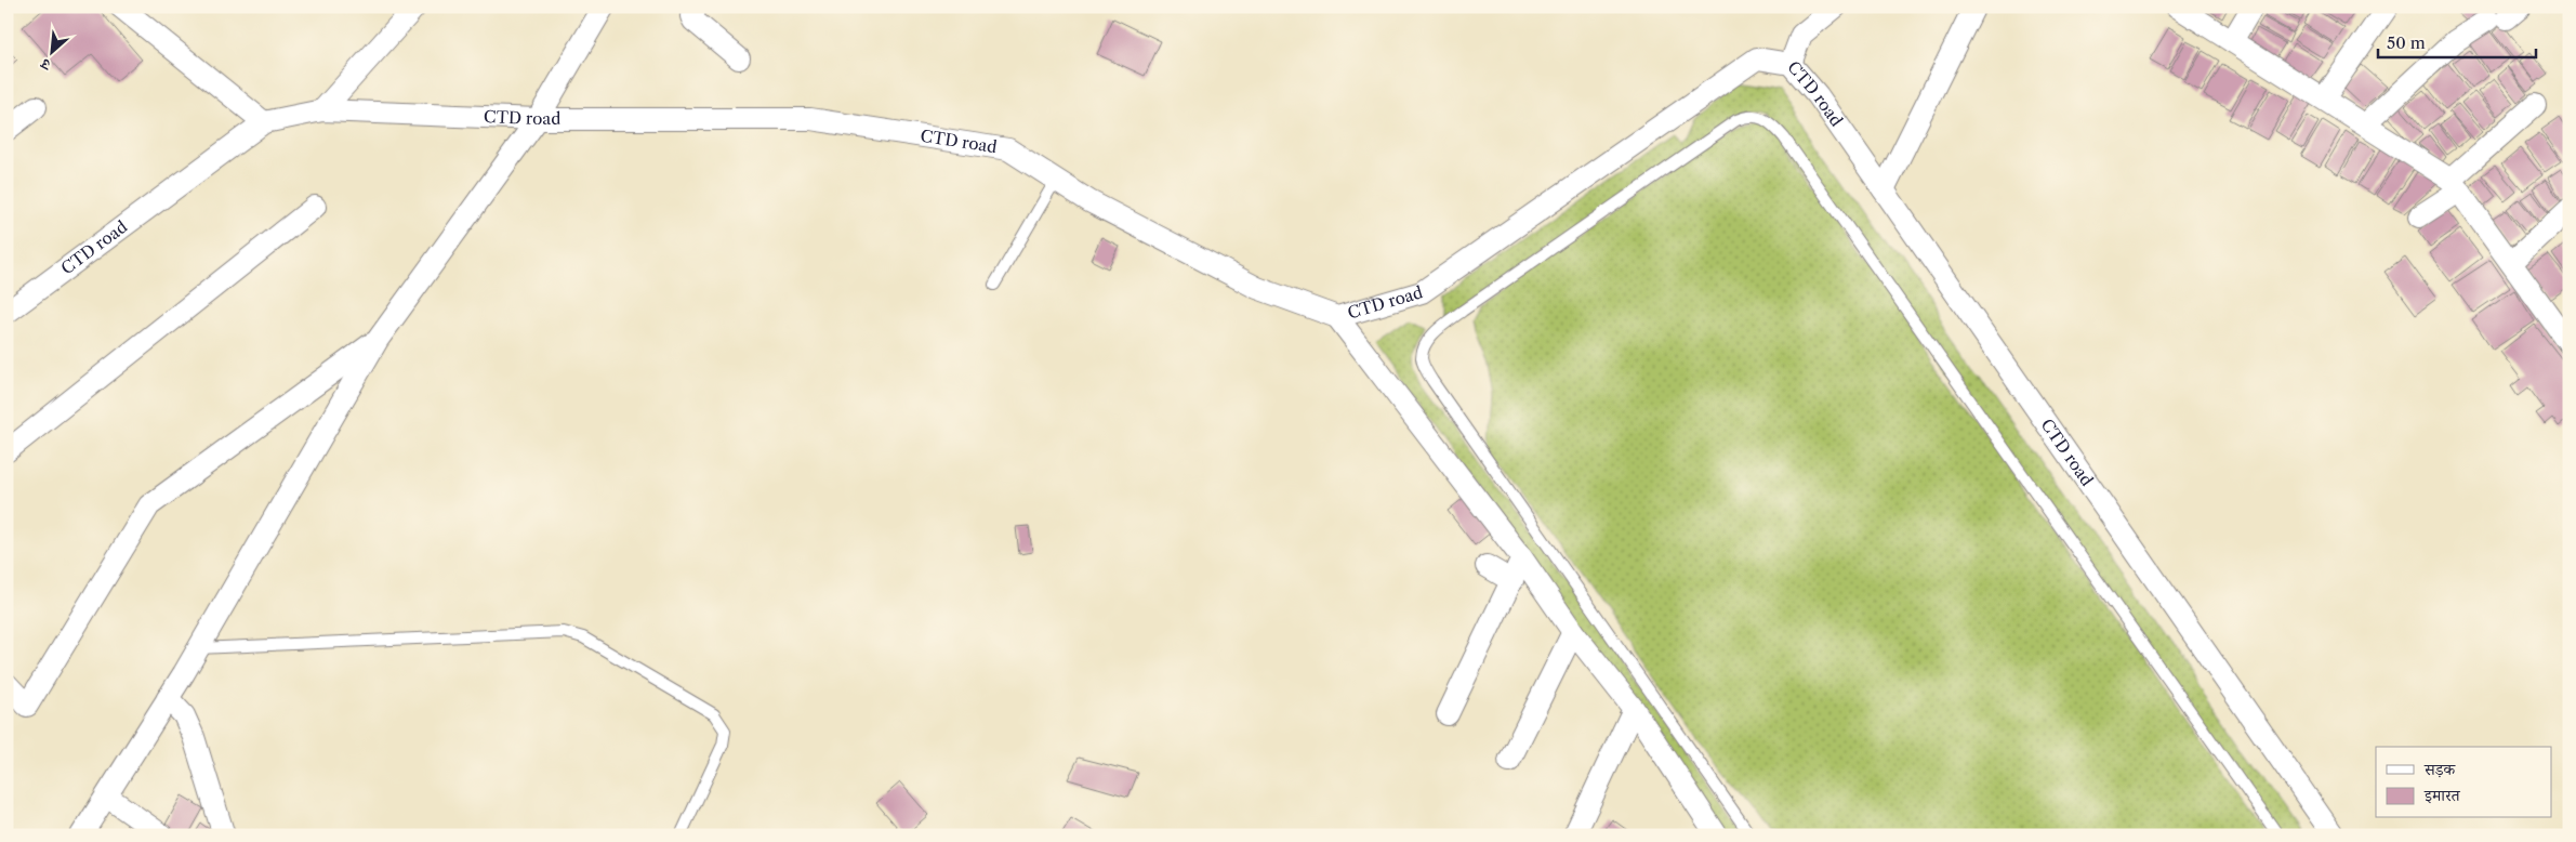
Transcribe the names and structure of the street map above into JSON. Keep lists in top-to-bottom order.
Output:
{
  "streets": {
    "street": ["CTD road"]
  },
  "legend": ["सड़क", "इमारत"],
  "scale_bar": "50 m",
  "north": "bottom left"
}
